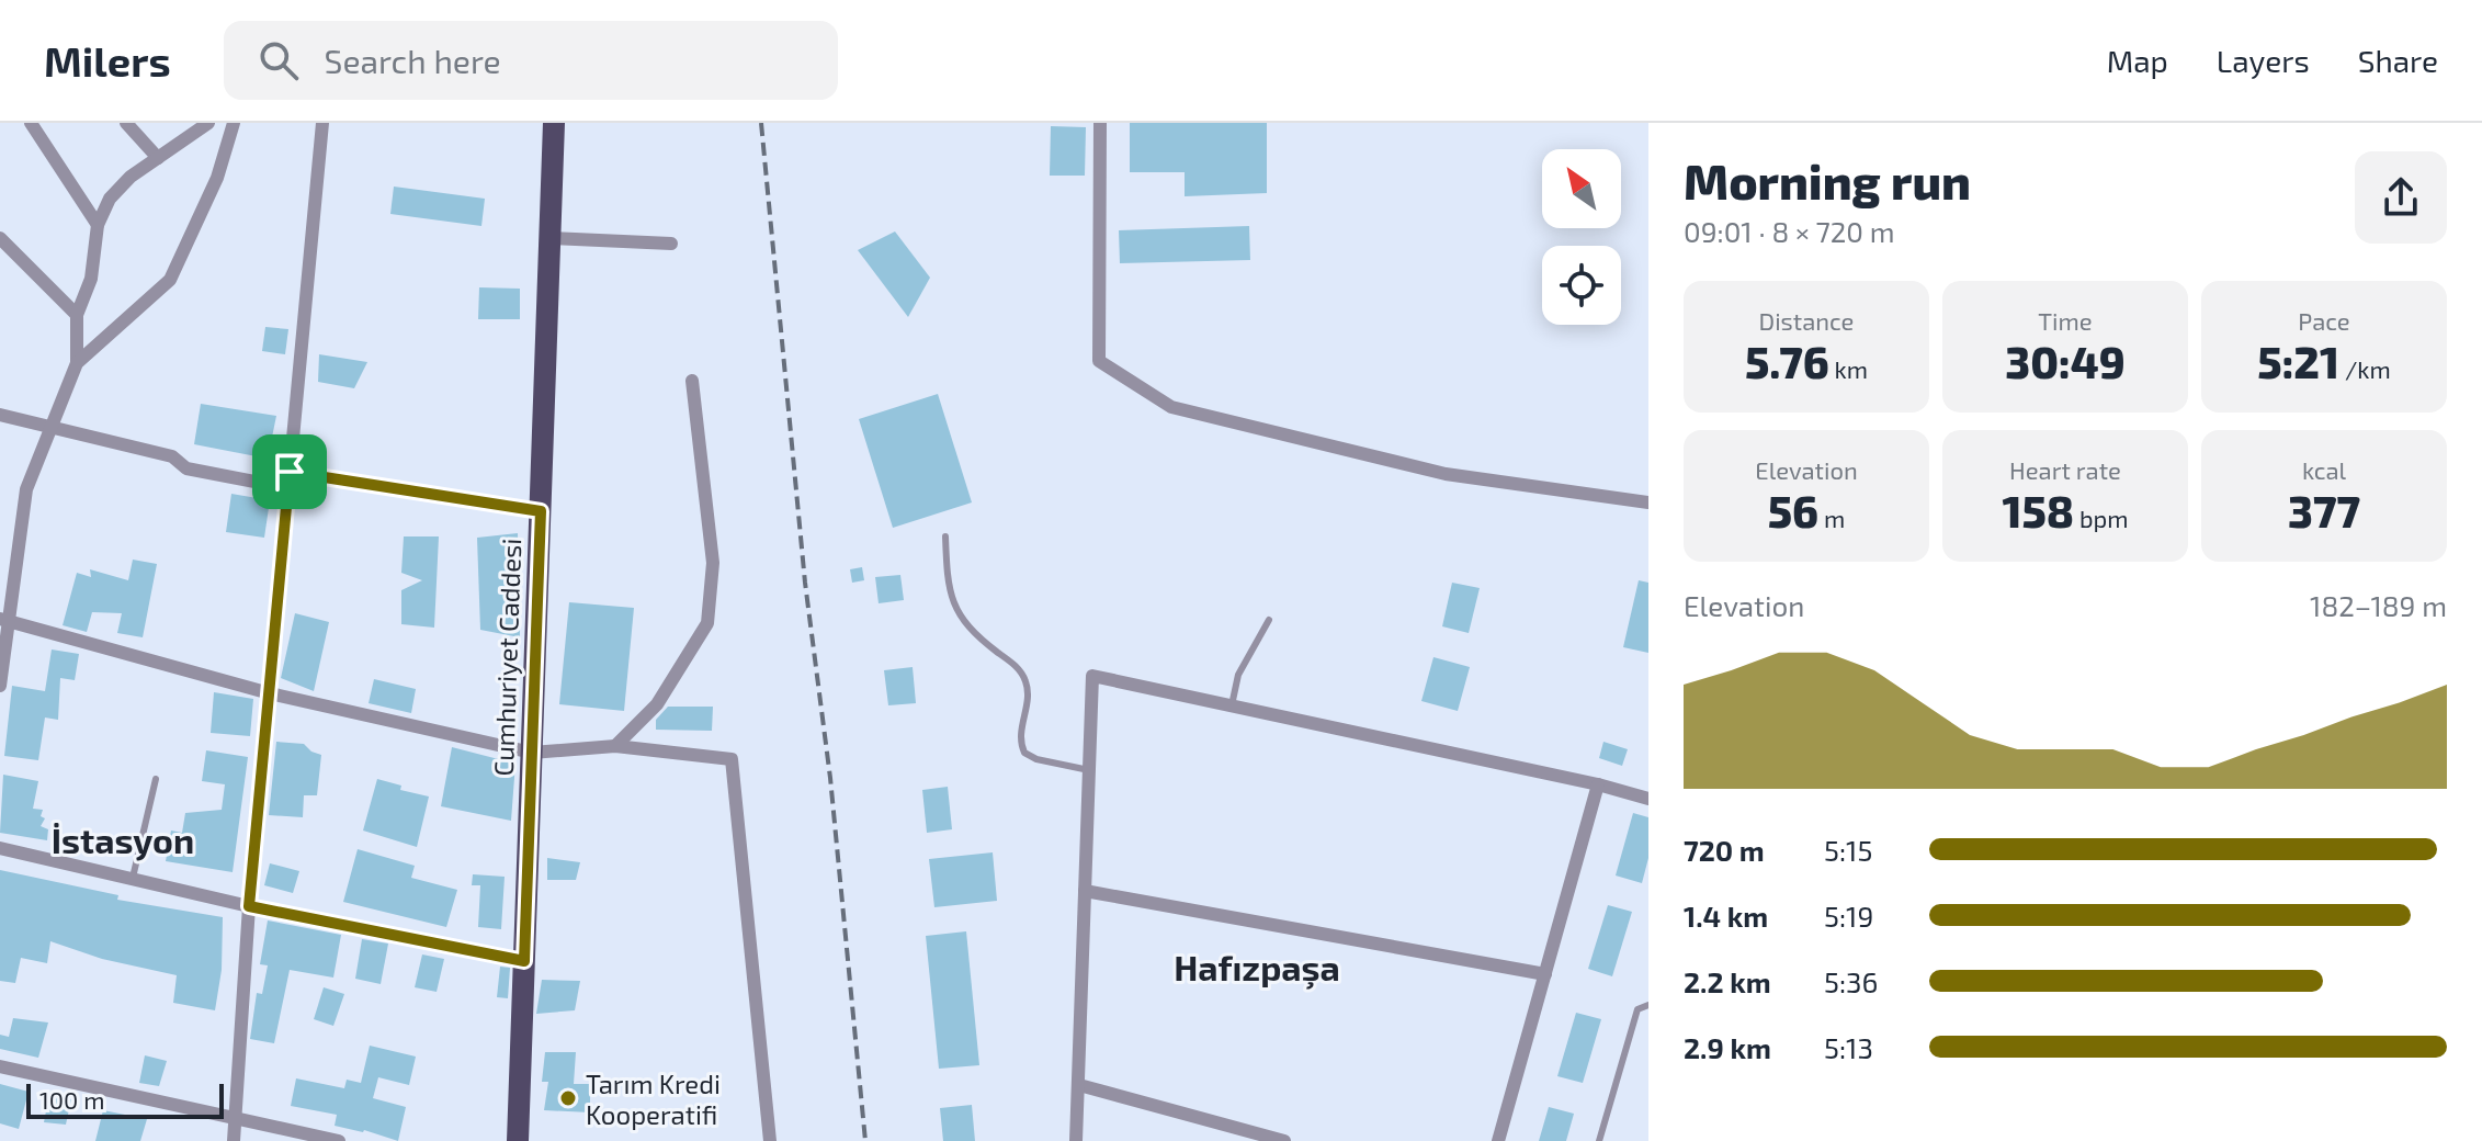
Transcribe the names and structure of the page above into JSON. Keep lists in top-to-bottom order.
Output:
{
  "streets": {
    "main road": ["Cumhuriyet Caddesi"]
  },
  "districts": ["İstasyon", "Hafızpaşa"],
  "places": ["Tarım Kredi Kooperatifi"],
  "scale_bar": "100 m",
  "north": "top left",
  "page": {
    "header": "Milers",
    "search": "Search here",
    "nav": ["Map", "Layers", "Share"],
    "heading": ["Morning run", "09:01 · 8 × 720 m"],
    "stats": [
      ["Distance", "5.76 km"],
      ["Time", "30:49"],
      ["Pace", "5:21 /km"],
      ["Elevation", "56 m"],
      ["Heart rate", "158 bpm"],
      ["kcal", "377"]
    ],
    "chart": ["Elevation", "182–189 m"],
    "list": [
      {
        "name": "720 m",
        "note": "5:15"
      },
      {
        "name": "1.4 km",
        "note": "5:19"
      },
      {
        "name": "2.2 km",
        "note": "5:36"
      },
      {
        "name": "2.9 km",
        "note": "5:13"
      }
    ],
    "scale": "100 m"
  }
}
